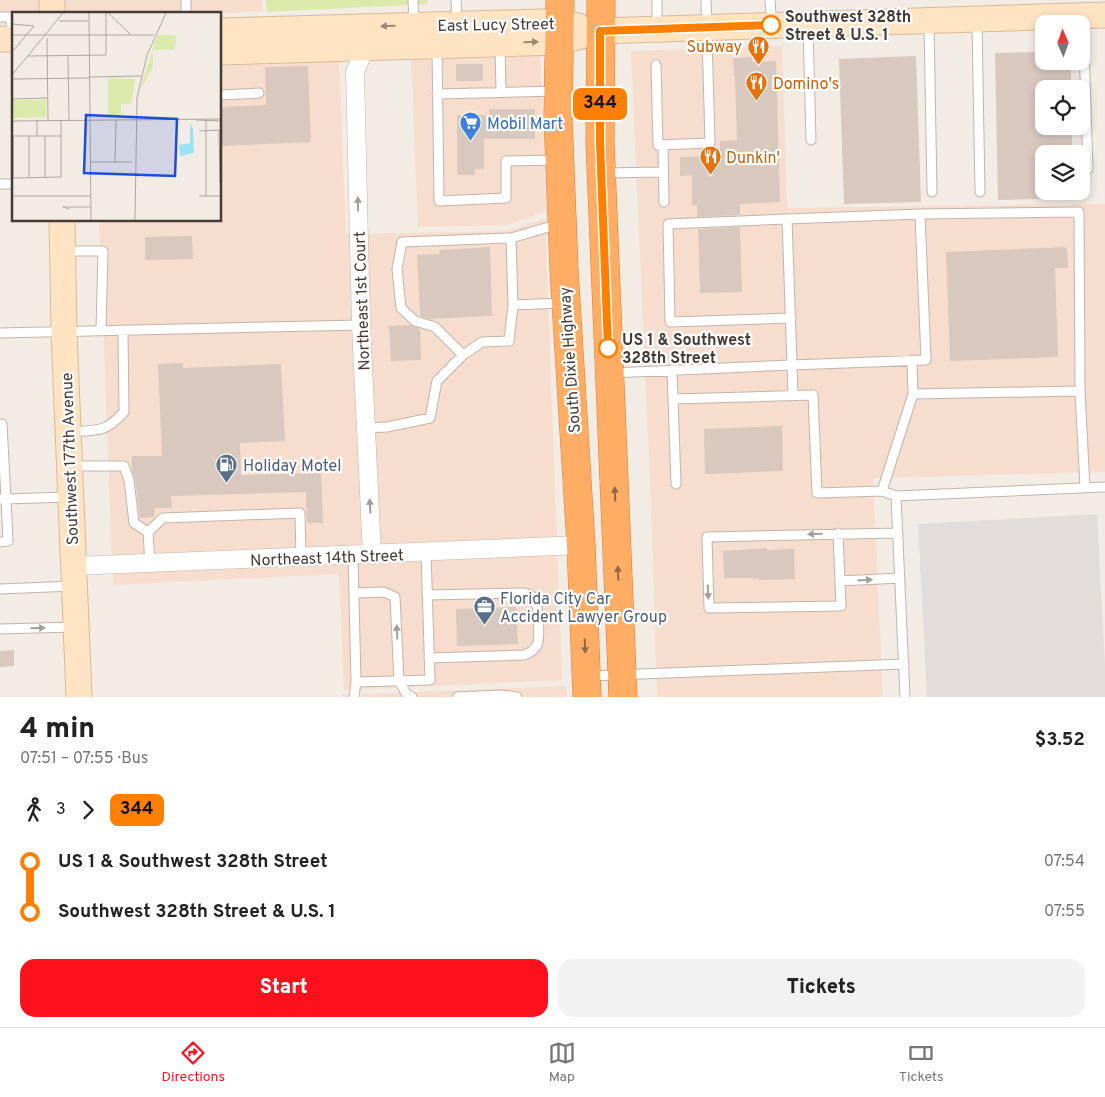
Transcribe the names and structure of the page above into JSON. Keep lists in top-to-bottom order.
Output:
{
  "streets": {
    "highway": ["South Dixie Highway"],
    "street": [
      "East Lucy Street",
      "Northeast 1st Court",
      "Southwest 177th Avenue",
      "Northeast 14th Street"
    ]
  },
  "crossings": [
    ["East Lucy Street", "Northeast 1st Court"],
    ["East Lucy Street", "South Dixie Highway"],
    ["Northeast 1st Court", "Northeast 14th Street"],
    ["South Dixie Highway", "Northeast 14th Street"],
    ["Southwest 177th Avenue", "Northeast 14th Street"]
  ],
  "one_way": ["Northeast 1st Court"],
  "places": {
    "other": ["Southwest 328th Street & U.S. 1", "US 1 & Southwest 328th Street"],
    "restaurant": ["Subway", "Domino's", "Dunkin'"],
    "supermarket": ["Mobil Mart"],
    "fuel station": ["Holiday Motel"],
    "office": ["Florida City Car Accident Lawyer Group"]
  },
  "lines": ["bus line 344"],
  "north": "top",
  "page": {
    "on_map": "344",
    "heading": ["4 min", "07:51 – 07:55 · Bus", "$3.52"],
    "legs": ["3", "344"],
    "list": [
      {
        "name": "US 1 & Southwest 328th Street",
        "value": "07:54"
      },
      {
        "name": "Southwest 328th Street & U.S. 1",
        "value": "07:55"
      }
    ],
    "buttons": ["Start", "Tickets"],
    "tabs": ["Directions", "Map", "Tickets"]
  }
}
